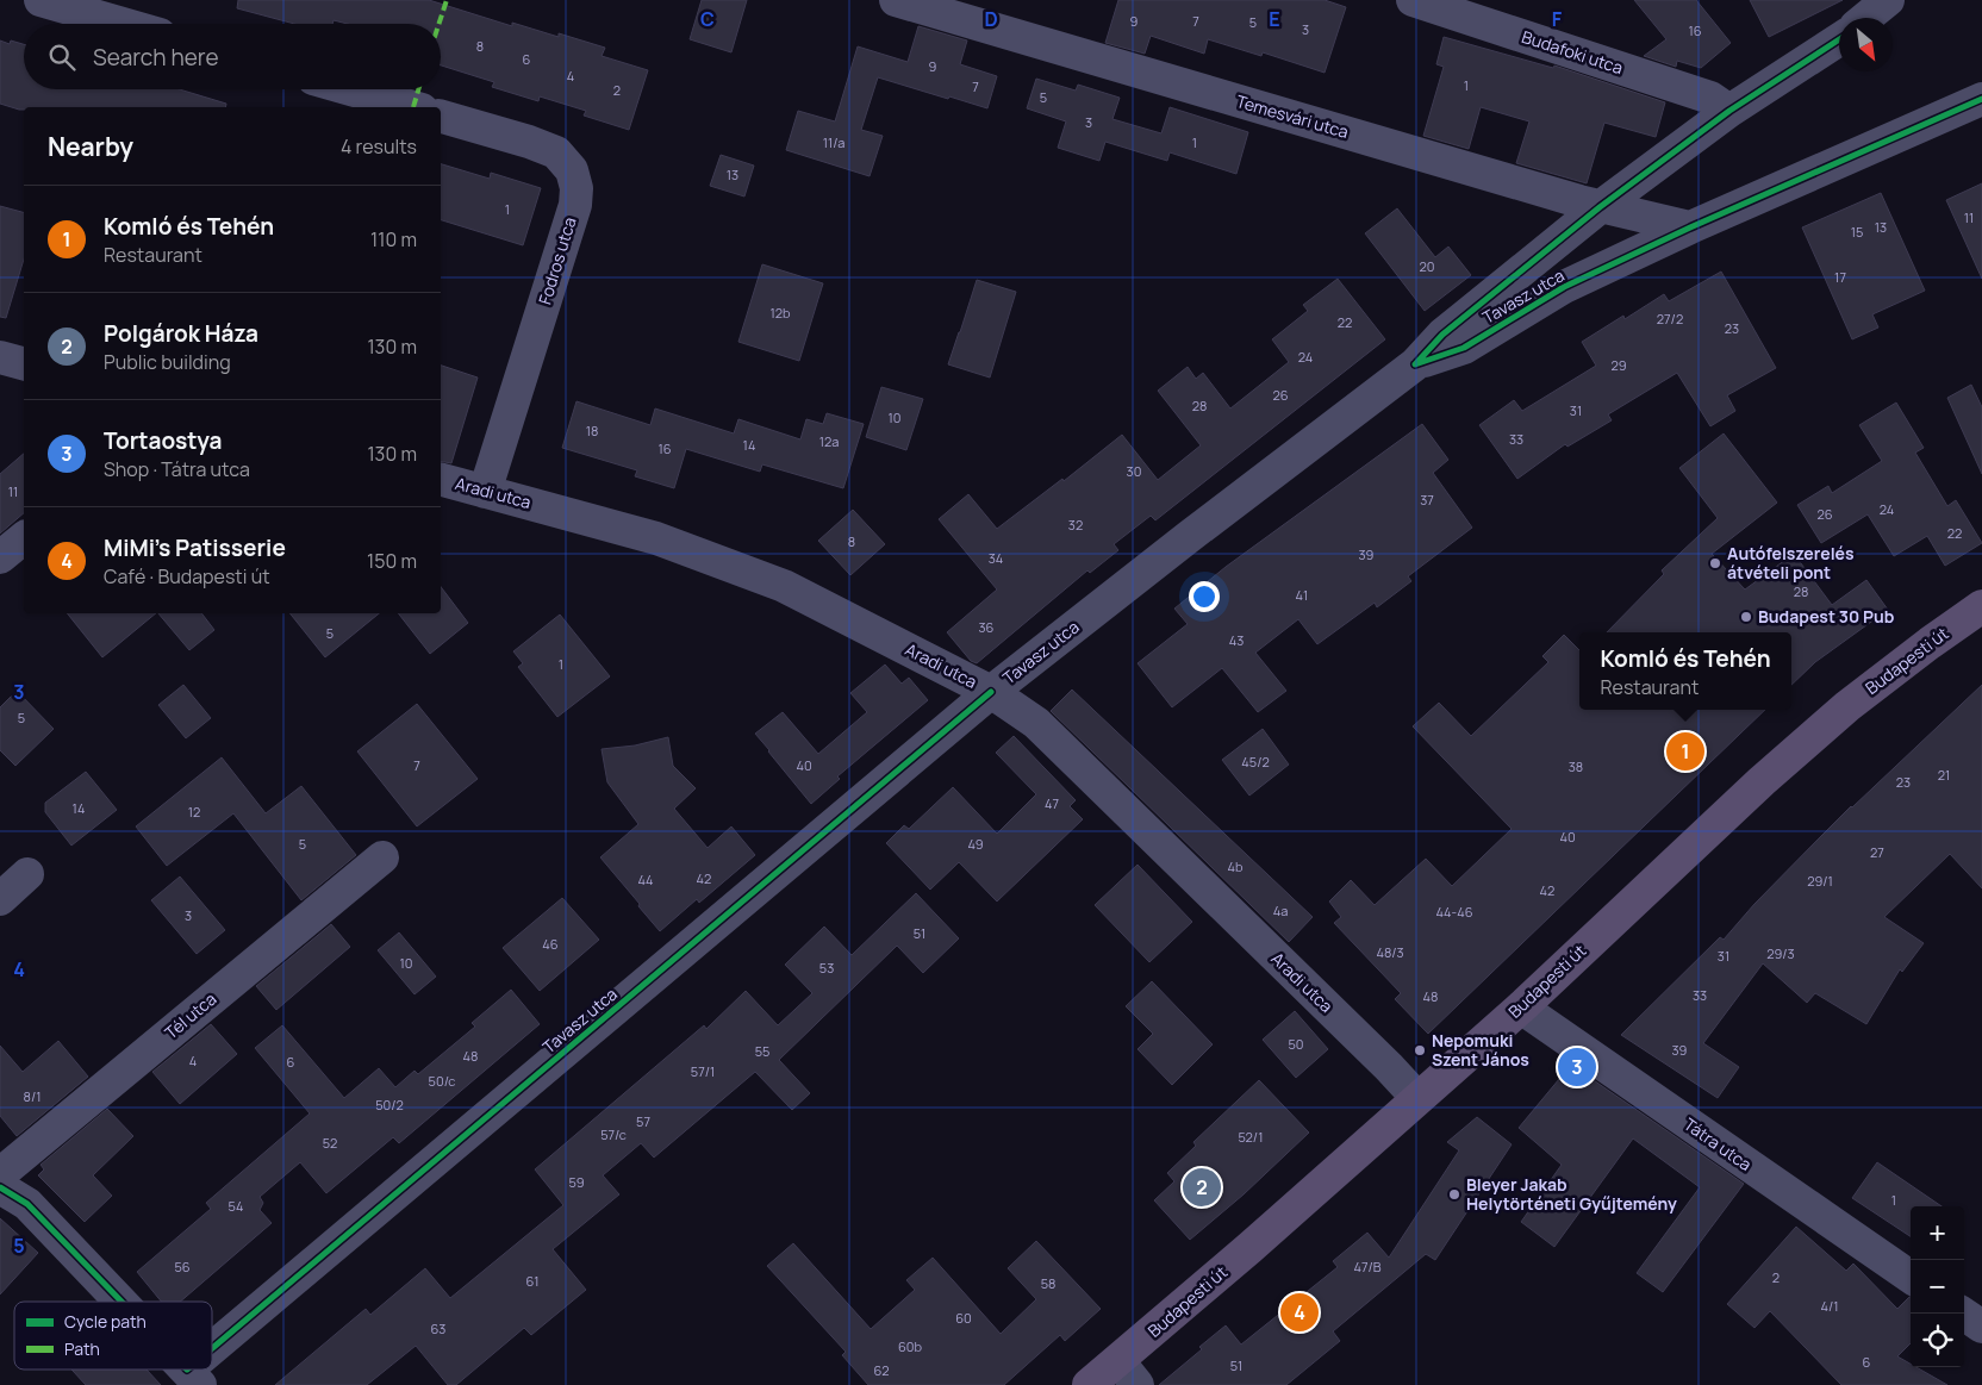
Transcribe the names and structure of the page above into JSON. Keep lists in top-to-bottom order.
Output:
{
  "streets": {
    "main road": ["Budapesti út"],
    "street": [
      "Budafoki utca",
      "Temesvári utca",
      "Fodros utca",
      "Tavasz utca",
      "Aradi utca",
      "Tél utca",
      "Tátra utca"
    ]
  },
  "crossings": [
    ["Budafoki utca", "Tavasz utca"],
    ["Temesvári utca", "Tavasz utca"],
    ["Fodros utca", "Aradi utca"],
    ["Tavasz utca", "Aradi utca"],
    ["Aradi utca", "Budapesti út"],
    ["Budapesti út", "Tátra utca"]
  ],
  "places": [
    "Autófelszerelés átvételi pont",
    "Budapest 30 Pub",
    "Nepomuki Szent János",
    "Bleyer Jakab Helytörténeti Gyűjtemény"
  ],
  "house_numbers": [
    "9",
    "7",
    "5",
    "3",
    "16",
    "8",
    "6",
    "9",
    "4",
    "1",
    "7",
    "2",
    "5",
    "3",
    "11/a",
    "1",
    "13",
    "1",
    "11",
    "13",
    "15",
    "20",
    "17",
    "12b",
    "27/2",
    "22",
    "23",
    "24",
    "29",
    "26",
    "28",
    "31",
    "10",
    "18",
    "33",
    "12a",
    "14",
    "16",
    "30",
    "11",
    "37",
    "24",
    "26",
    "32",
    "22",
    "8",
    "39",
    "34",
    "28",
    "41",
    "36",
    "5",
    "43",
    "1",
    "5",
    "45/2",
    "7",
    "40",
    "38",
    "21",
    "23",
    "47",
    "14",
    "12",
    "40",
    "5",
    "49",
    "27",
    "4b",
    "42",
    "44",
    "29/1",
    "42",
    "4a",
    "44-46",
    "3",
    "51",
    "46",
    "48/3",
    "29/3",
    "31",
    "10",
    "53",
    "33",
    "48",
    "50",
    "39",
    "55",
    "48",
    "4",
    "6",
    "57/1",
    "50/c",
    "8/1",
    "50/2",
    "57",
    "57/c",
    "52/1",
    "52",
    "59",
    "1",
    "54",
    "56",
    "47/B",
    "2",
    "61",
    "58",
    "4/1",
    "60",
    "63",
    "60b",
    "6",
    "51",
    "62"
  ],
  "legend": ["Cycle path", "Path"],
  "north": "bottom right",
  "page": {
    "search": "Search here",
    "heading": ["Nearby", "4 results"],
    "list": [
      {
        "mark": "1",
        "name": "Komló és Tehén",
        "note": "Restaurant",
        "value": "110 m"
      },
      {
        "mark": "2",
        "name": "Polgárok Háza",
        "note": "Public building",
        "value": "130 m"
      },
      {
        "mark": "3",
        "name": "Tortaostya",
        "note": "Shop · Tátra utca",
        "value": "130 m"
      },
      {
        "mark": "4",
        "name": "MiMi's Patisserie",
        "note": "Café · Budapesti út",
        "value": "150 m"
      }
    ],
    "popup": ["Komló és Tehén", "Restaurant"],
    "pins": [
      "1",
      "3",
      "2",
      "4"
    ],
    "map_buttons": ["+", "−"]
  },
  "grid": {
    "columns": [
      "C",
      "D",
      "E",
      "F"
    ],
    "rows": ["3", "4", "5"]
  }
}
